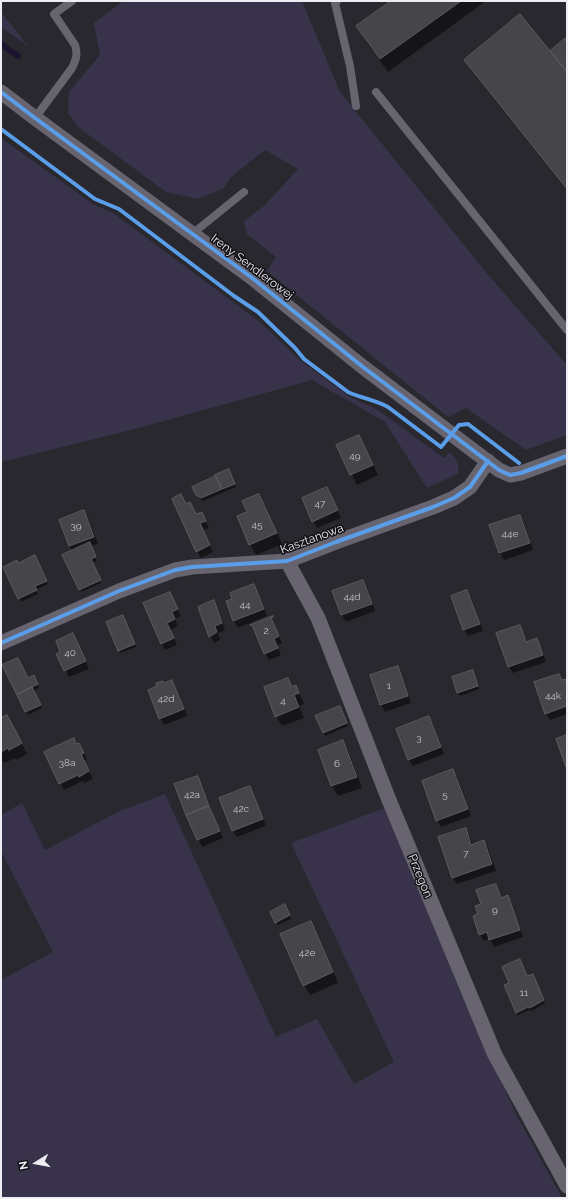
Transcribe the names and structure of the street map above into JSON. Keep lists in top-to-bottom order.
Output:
{
  "streets": {
    "street": ["Ireny Sendlerowej", "Kasztanowa", "Przegon"]
  },
  "crossings": [
    ["Ireny Sendlerowej", "Kasztanowa"],
    ["Kasztanowa", "Przegon"]
  ],
  "house_numbers": [
    "49",
    "47",
    "45",
    "39",
    "44e",
    "44d",
    "44",
    "2",
    "40",
    "1",
    "44k",
    "42d",
    "4",
    "3",
    "38a",
    "6",
    "42a",
    "5",
    "42c",
    "7",
    "9",
    "42e",
    "11"
  ],
  "north": "left"
}
